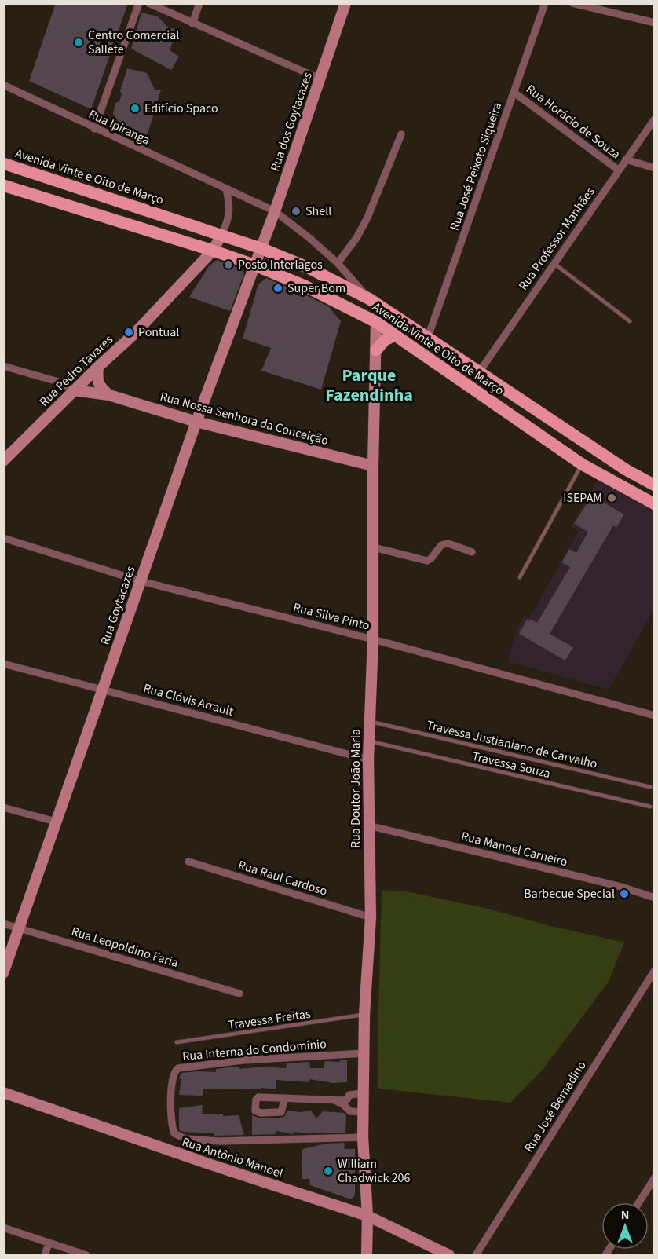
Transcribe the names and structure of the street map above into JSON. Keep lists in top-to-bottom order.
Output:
{
  "streets": {
    "main road": ["Avenida Vinte e Oito de Março"],
    "street": [
      "Rua dos Goytacazes",
      "Rua Horácio de Souza",
      "Rua Ipiranga",
      "Rua José Peixoto Siqueira",
      "Rua Professor Manhães",
      "Rua Pedro Tavares",
      "Rua Nossa Senhora da Conceição",
      "Rua Goytacazes",
      "Rua Silva Pinto",
      "Rua Clóvis Arrault",
      "Rua Doutor João Maria",
      "Rua Manoel Carneiro",
      "Rua Raul Cardoso",
      "Rua Leopoldino Faria",
      "Rua Interna do Condomínio",
      "Rua José Bernadino",
      "Rua Antônio Manoel"
    ],
    "lane": ["Travessa Justianiano de Carvalho", "Travessa Souza", "Travessa Freitas"]
  },
  "crossings": [
    ["Rua dos Goytacazes", "Rua Ipiranga"],
    ["Rua dos Goytacazes", "Avenida Vinte e Oito de Março"],
    ["Rua dos Goytacazes", "Rua Goytacazes"],
    ["Rua Horácio de Souza", "Rua José Peixoto Siqueira"],
    ["Rua Horácio de Souza", "Rua Professor Manhães"],
    ["Rua Ipiranga", "Avenida Vinte e Oito de Março"],
    ["Rua José Peixoto Siqueira", "Avenida Vinte e Oito de Março"],
    ["Avenida Vinte e Oito de Março", "Rua Professor Manhães"],
    ["Avenida Vinte e Oito de Março", "Rua Pedro Tavares"],
    ["Avenida Vinte e Oito de Março", "Rua Goytacazes"],
    ["Avenida Vinte e Oito de Março", "Rua Doutor João Maria"],
    ["Rua Pedro Tavares", "Rua Nossa Senhora da Conceição"],
    ["Rua Nossa Senhora da Conceição", "Rua Goytacazes"],
    ["Rua Nossa Senhora da Conceição", "Rua Doutor João Maria"],
    ["Rua Goytacazes", "Rua Silva Pinto"],
    ["Rua Goytacazes", "Rua Clóvis Arrault"],
    ["Rua Goytacazes", "Rua Leopoldino Faria"],
    ["Rua Silva Pinto", "Rua Doutor João Maria"],
    ["Rua Clóvis Arrault", "Rua Doutor João Maria"],
    ["Travessa Justianiano de Carvalho", "Rua Doutor João Maria"],
    ["Travessa Souza", "Rua Doutor João Maria"],
    ["Rua Doutor João Maria", "Rua Manoel Carneiro"],
    ["Rua Doutor João Maria", "Rua Raul Cardoso"],
    ["Rua Doutor João Maria", "Travessa Freitas"],
    ["Rua Doutor João Maria", "Rua Interna do Condomínio"],
    ["Rua Doutor João Maria", "Rua Antônio Manoel"]
  ],
  "districts": ["Parque Fazendinha"],
  "places": [
    "Centro Comercial Sallete",
    "Edifício Spaco",
    "Shell",
    "Posto Interlagos",
    "Super Bom",
    "Pontual",
    "ISEPAM",
    "Barbecue Special",
    "William Chadwick 206"
  ],
  "north": "top"
}
